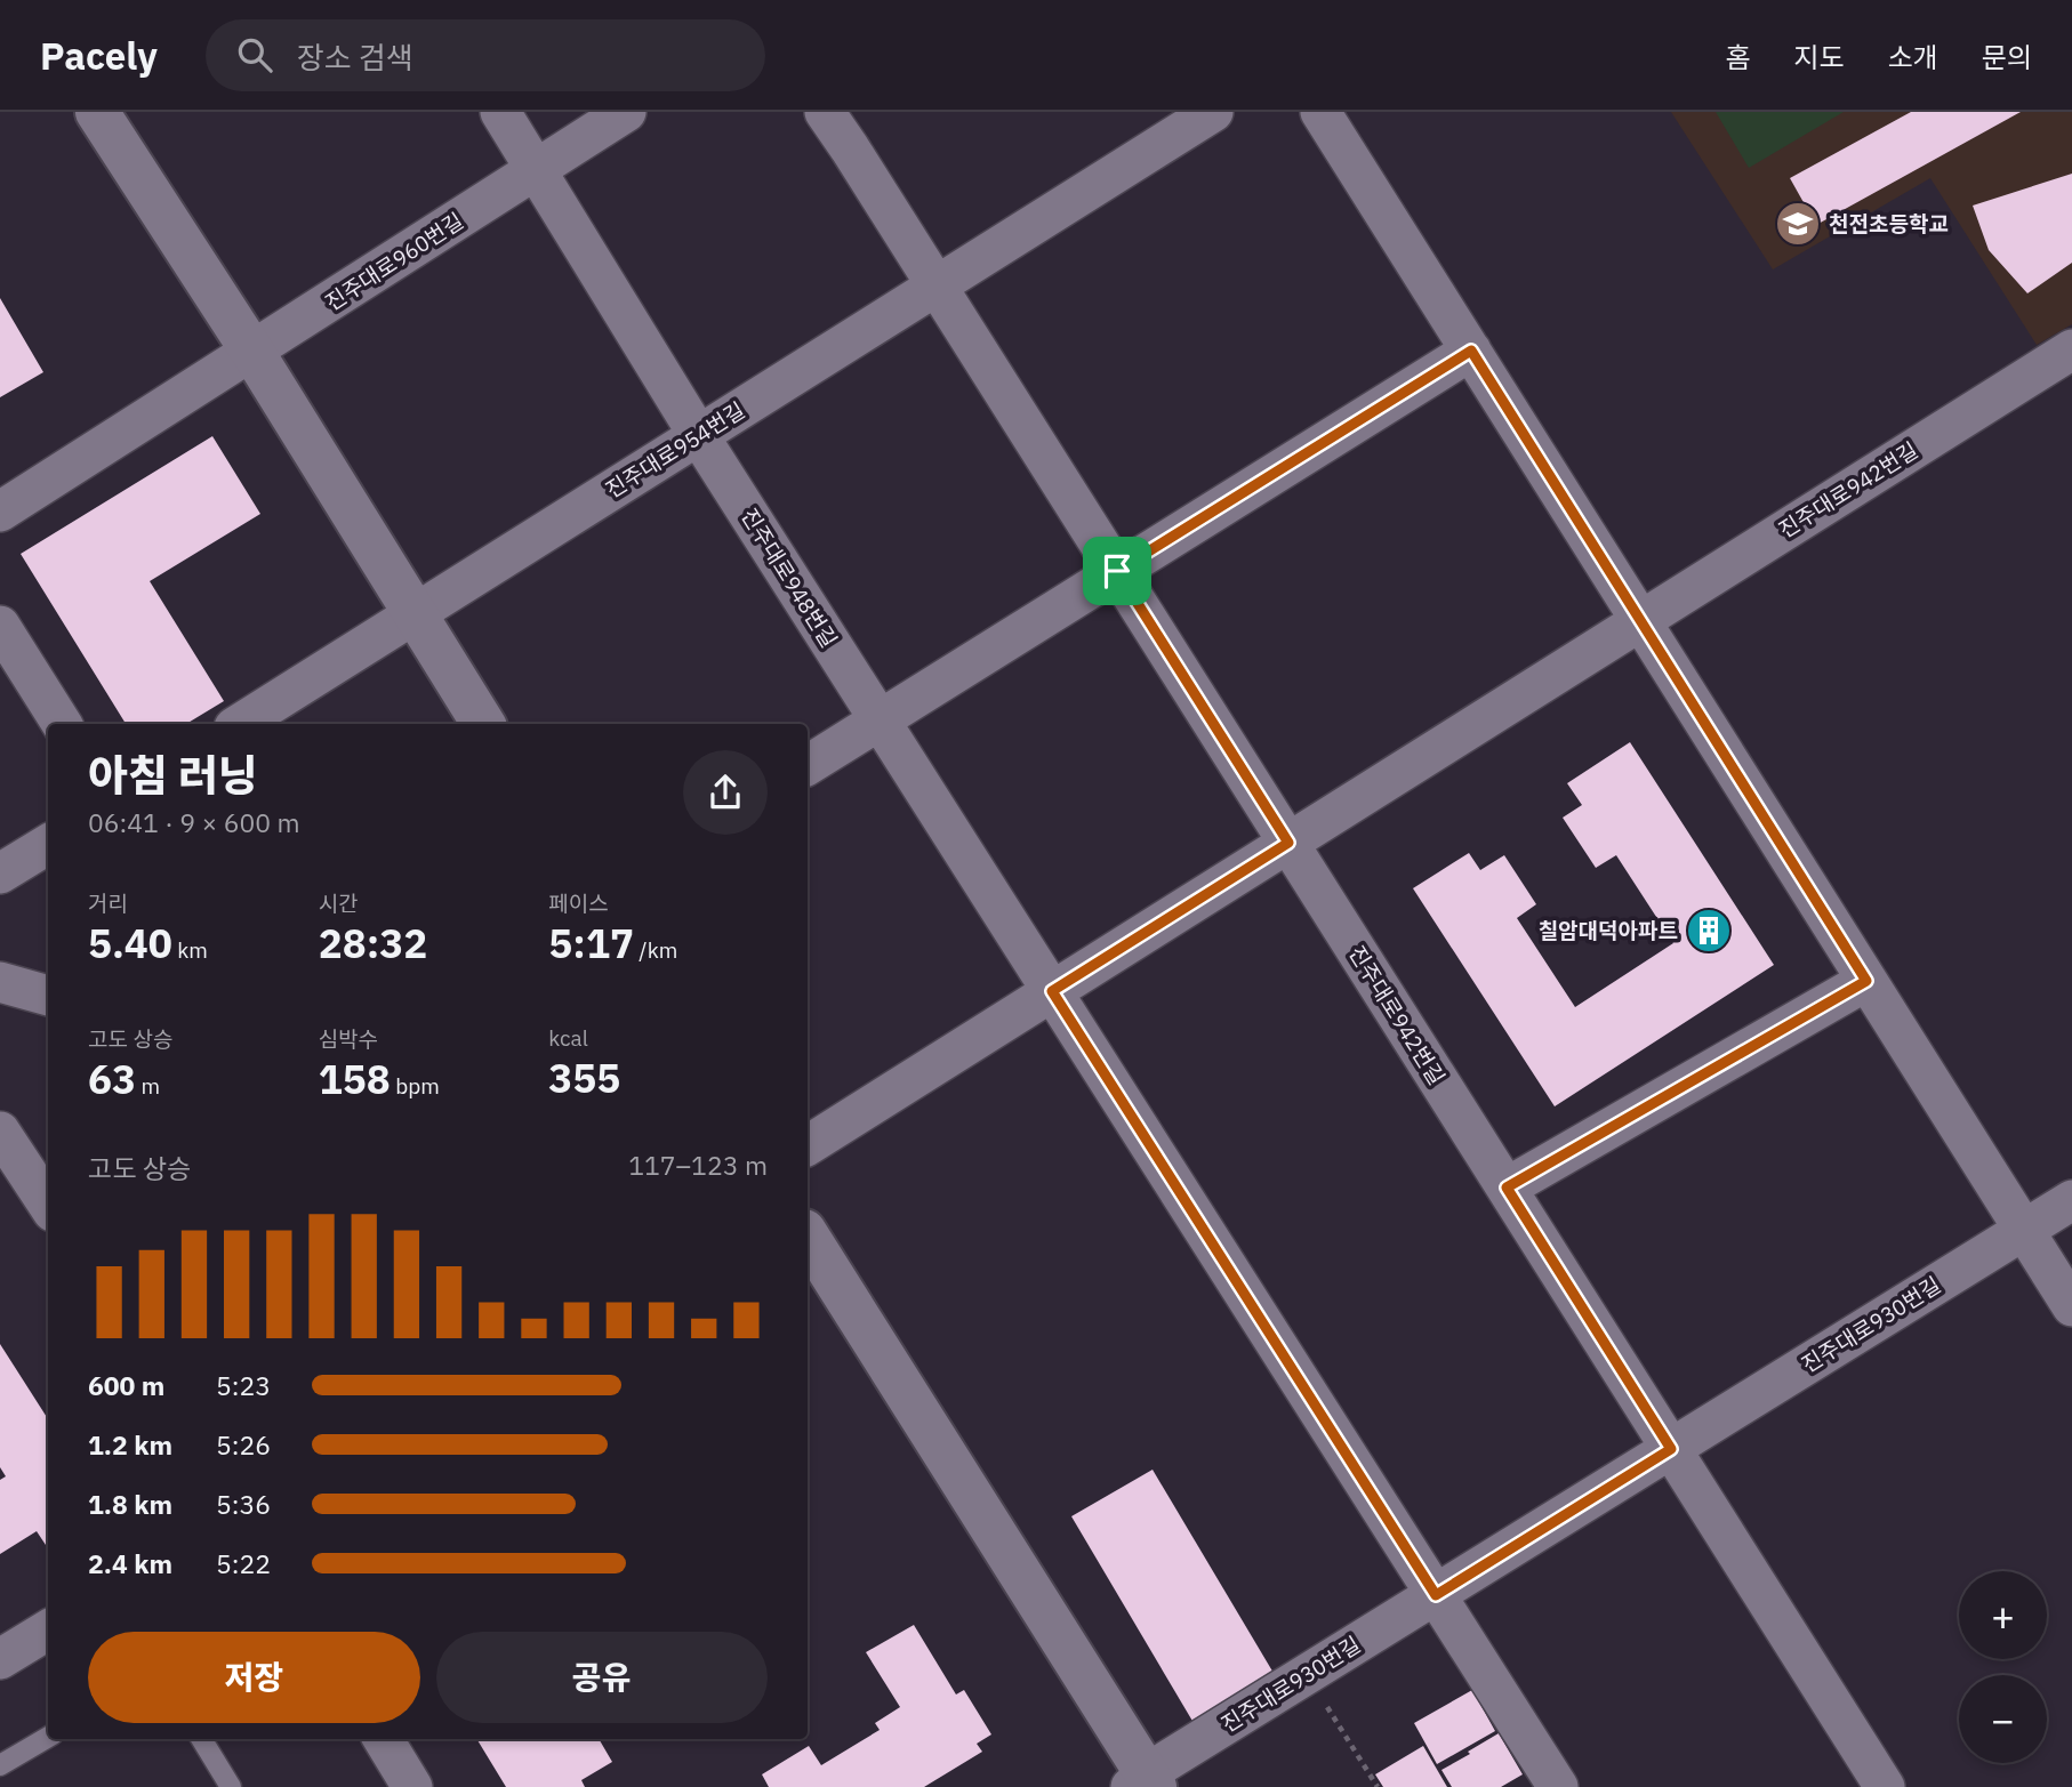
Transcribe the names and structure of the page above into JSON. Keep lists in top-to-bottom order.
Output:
{
  "streets": {
    "street": [
      "진주대로960번길",
      "진주대로954번길",
      "진주대로942번길",
      "진주대로948번길",
      "진주대로930번길"
    ]
  },
  "crossings": [
    ["진주대로960번길", "진주대로948번길"],
    ["진주대로954번길", "진주대로948번길"],
    ["진주대로942번길", "진주대로948번길"]
  ],
  "places": {
    "school or university": ["천전초등학교"],
    "building": ["칠암대덕아파트"]
  },
  "page": {
    "header": "Pacely",
    "search": "장소 검색",
    "nav": [
      "홈",
      "지도",
      "소개",
      "문의"
    ],
    "heading": ["아침 러닝", "06:41 · 9 × 600 m"],
    "stats": [
      ["거리", "5.40 km"],
      ["시간", "28:32"],
      ["페이스", "5:17 /km"],
      ["고도 상승", "63 m"],
      ["심박수", "158 bpm"],
      ["kcal", "355"]
    ],
    "chart": ["고도 상승", "117–123 m"],
    "list": [
      {
        "name": "600 m",
        "note": "5:23"
      },
      {
        "name": "1.2 km",
        "note": "5:26"
      },
      {
        "name": "1.8 km",
        "note": "5:36"
      },
      {
        "name": "2.4 km",
        "note": "5:22"
      }
    ],
    "map_buttons": ["+", "−"],
    "buttons": ["저장", "공유"]
  }
}
